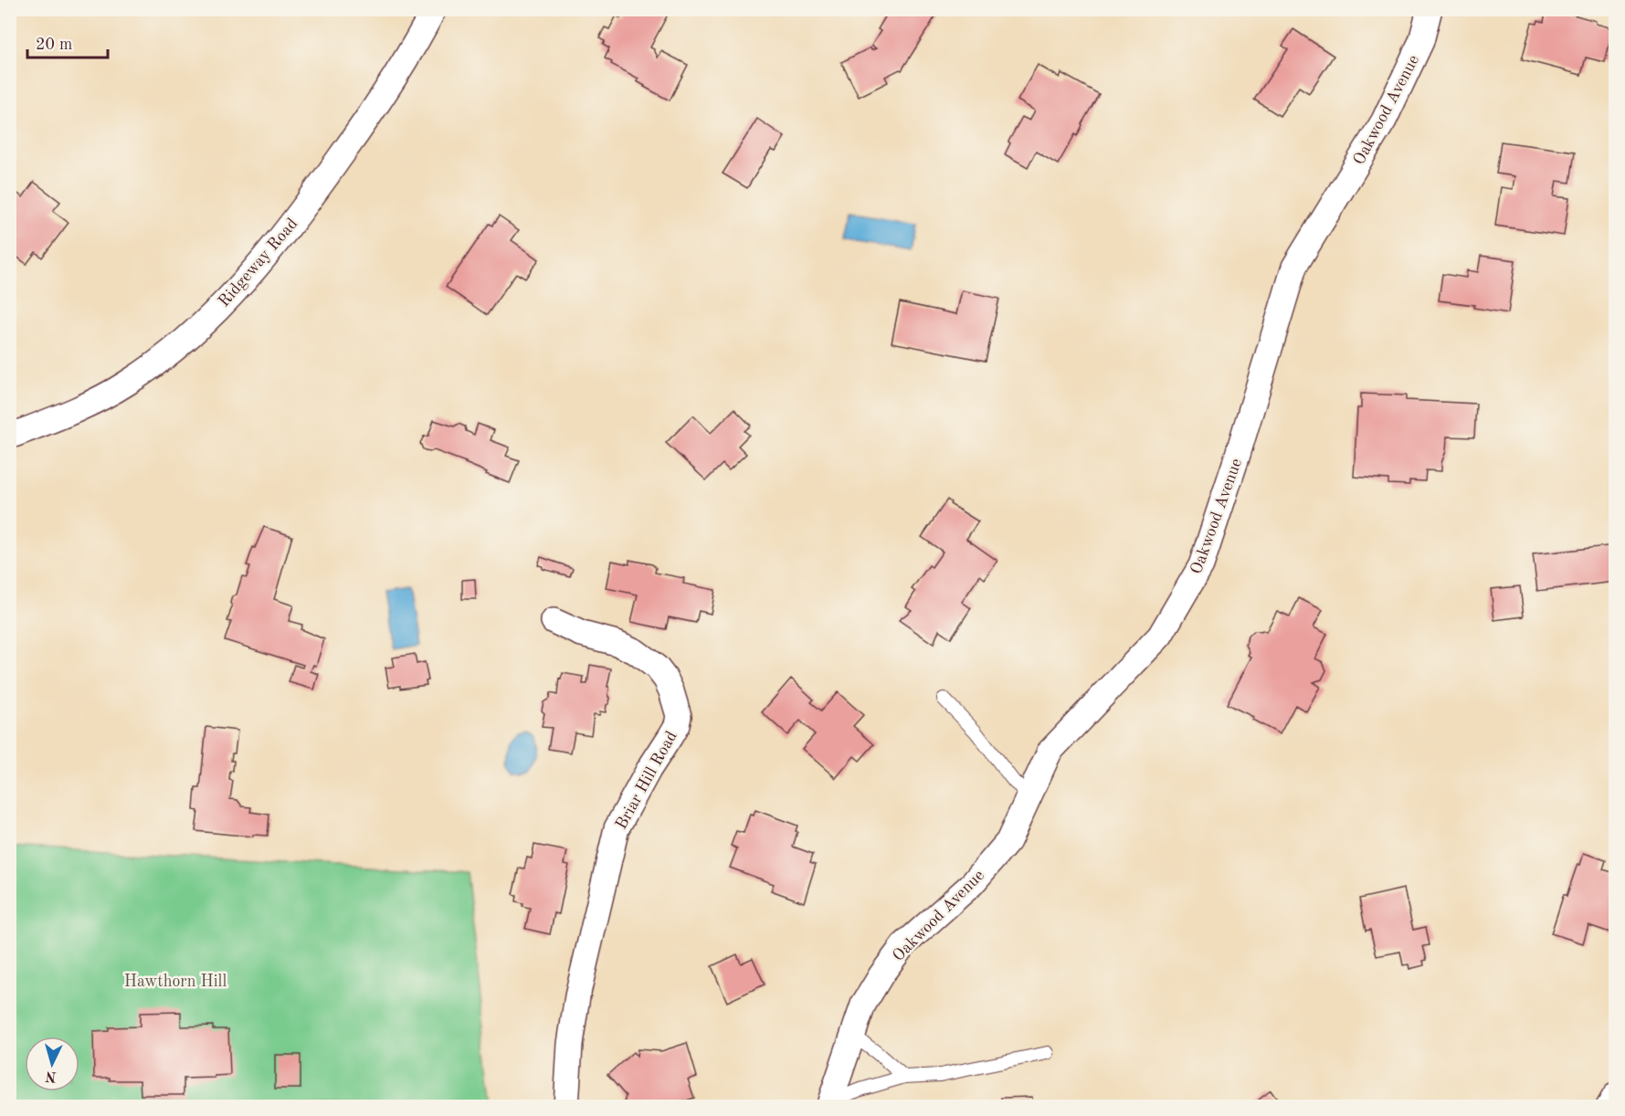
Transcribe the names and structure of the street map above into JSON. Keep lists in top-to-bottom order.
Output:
{
  "streets": {
    "street": ["Oakwood Avenue", "Ridgeway Road", "Briar Hill Road"]
  },
  "parks": ["Hawthorn Hill"],
  "scale_bar": "20 m",
  "north": "bottom"
}
